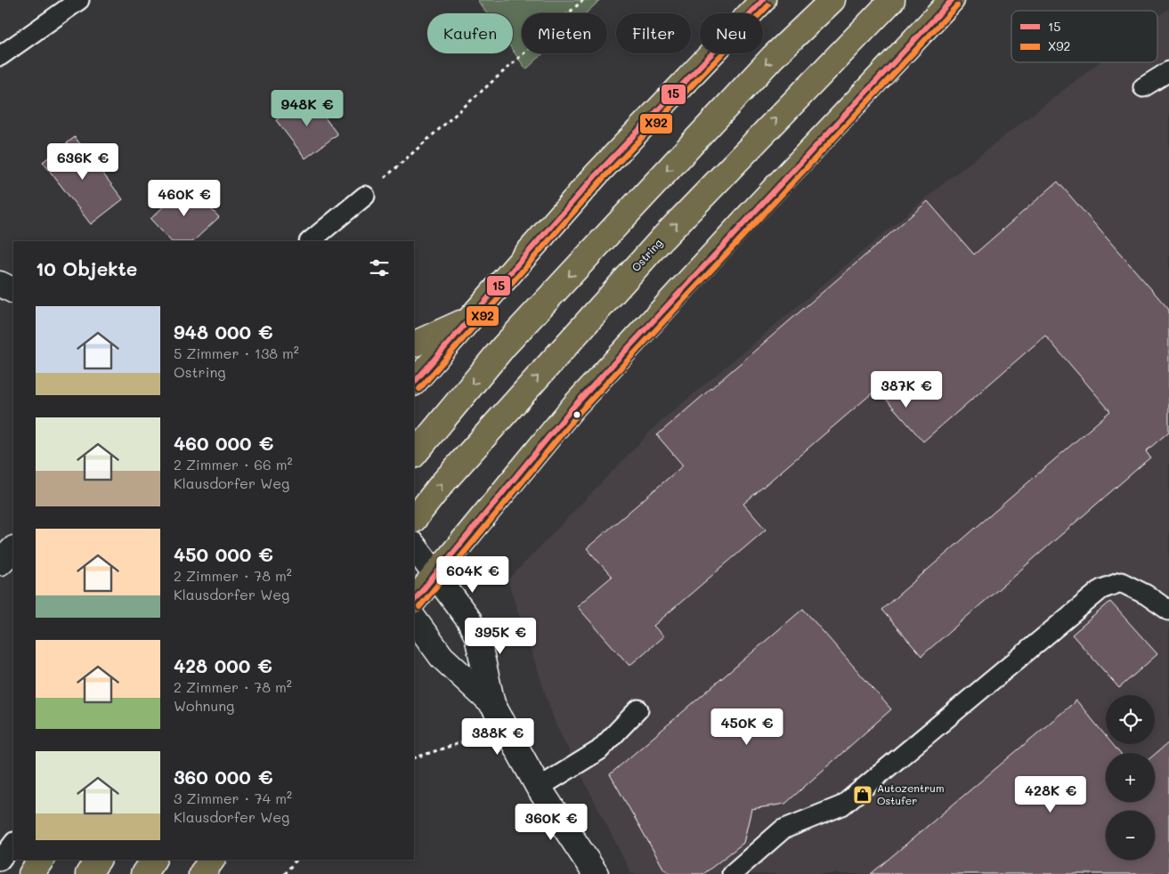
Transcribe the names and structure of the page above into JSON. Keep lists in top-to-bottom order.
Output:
{
  "streets": {
    "highway": ["Ostring"]
  },
  "places": {
    "shop": ["Autozentrum Ostufer"]
  },
  "lines": ["transit line 15", "transit line X92"],
  "legend": ["15", "X92"],
  "page": {
    "chip": [
      "Kaufen",
      "Mieten",
      "Filter",
      "Neu"
    ],
    "price": [
      "948K €",
      "636K €",
      "460K €",
      "387K €",
      "604K €",
      "395K €",
      "450K €",
      "388K €",
      "428K €",
      "360K €"
    ],
    "heading": "10 Objekte",
    "list": [
      {
        "name": "948 000 €",
        "note": "5 Zimmer · 138 m² · Ostring"
      },
      {
        "name": "460 000 €",
        "note": "2 Zimmer · 66 m² · Klausdorfer Weg"
      },
      {
        "name": "450 000 €",
        "note": "2 Zimmer · 78 m² · Klausdorfer Weg"
      },
      {
        "name": "428 000 €",
        "note": "2 Zimmer · 78 m² · Wohnung"
      },
      {
        "name": "360 000 €",
        "note": "3 Zimmer · 74 m² · Klausdorfer Weg"
      }
    ],
    "map_buttons": ["+", "−"]
  }
}
